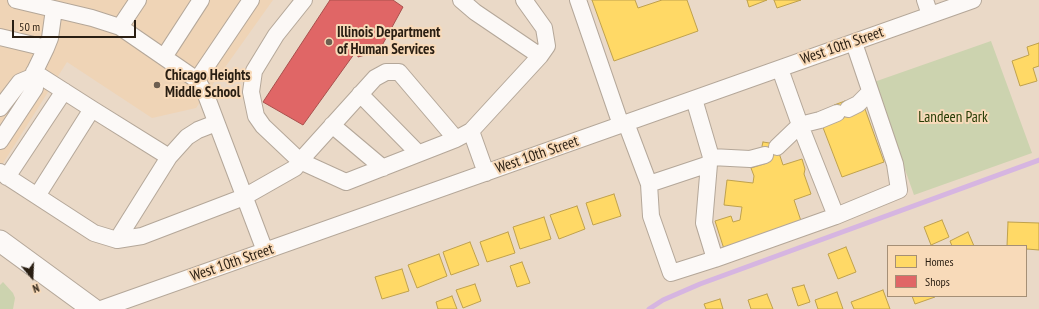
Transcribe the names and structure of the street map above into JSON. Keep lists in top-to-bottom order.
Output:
{
  "streets": {
    "street": ["West 10th Street"]
  },
  "parks": ["Landeen Park"],
  "places": ["Illinois Department of Human Services", "Chicago Heights Middle School"],
  "legend": ["Homes", "Shops"],
  "scale_bar": "50 m",
  "north": "bottom"
}
